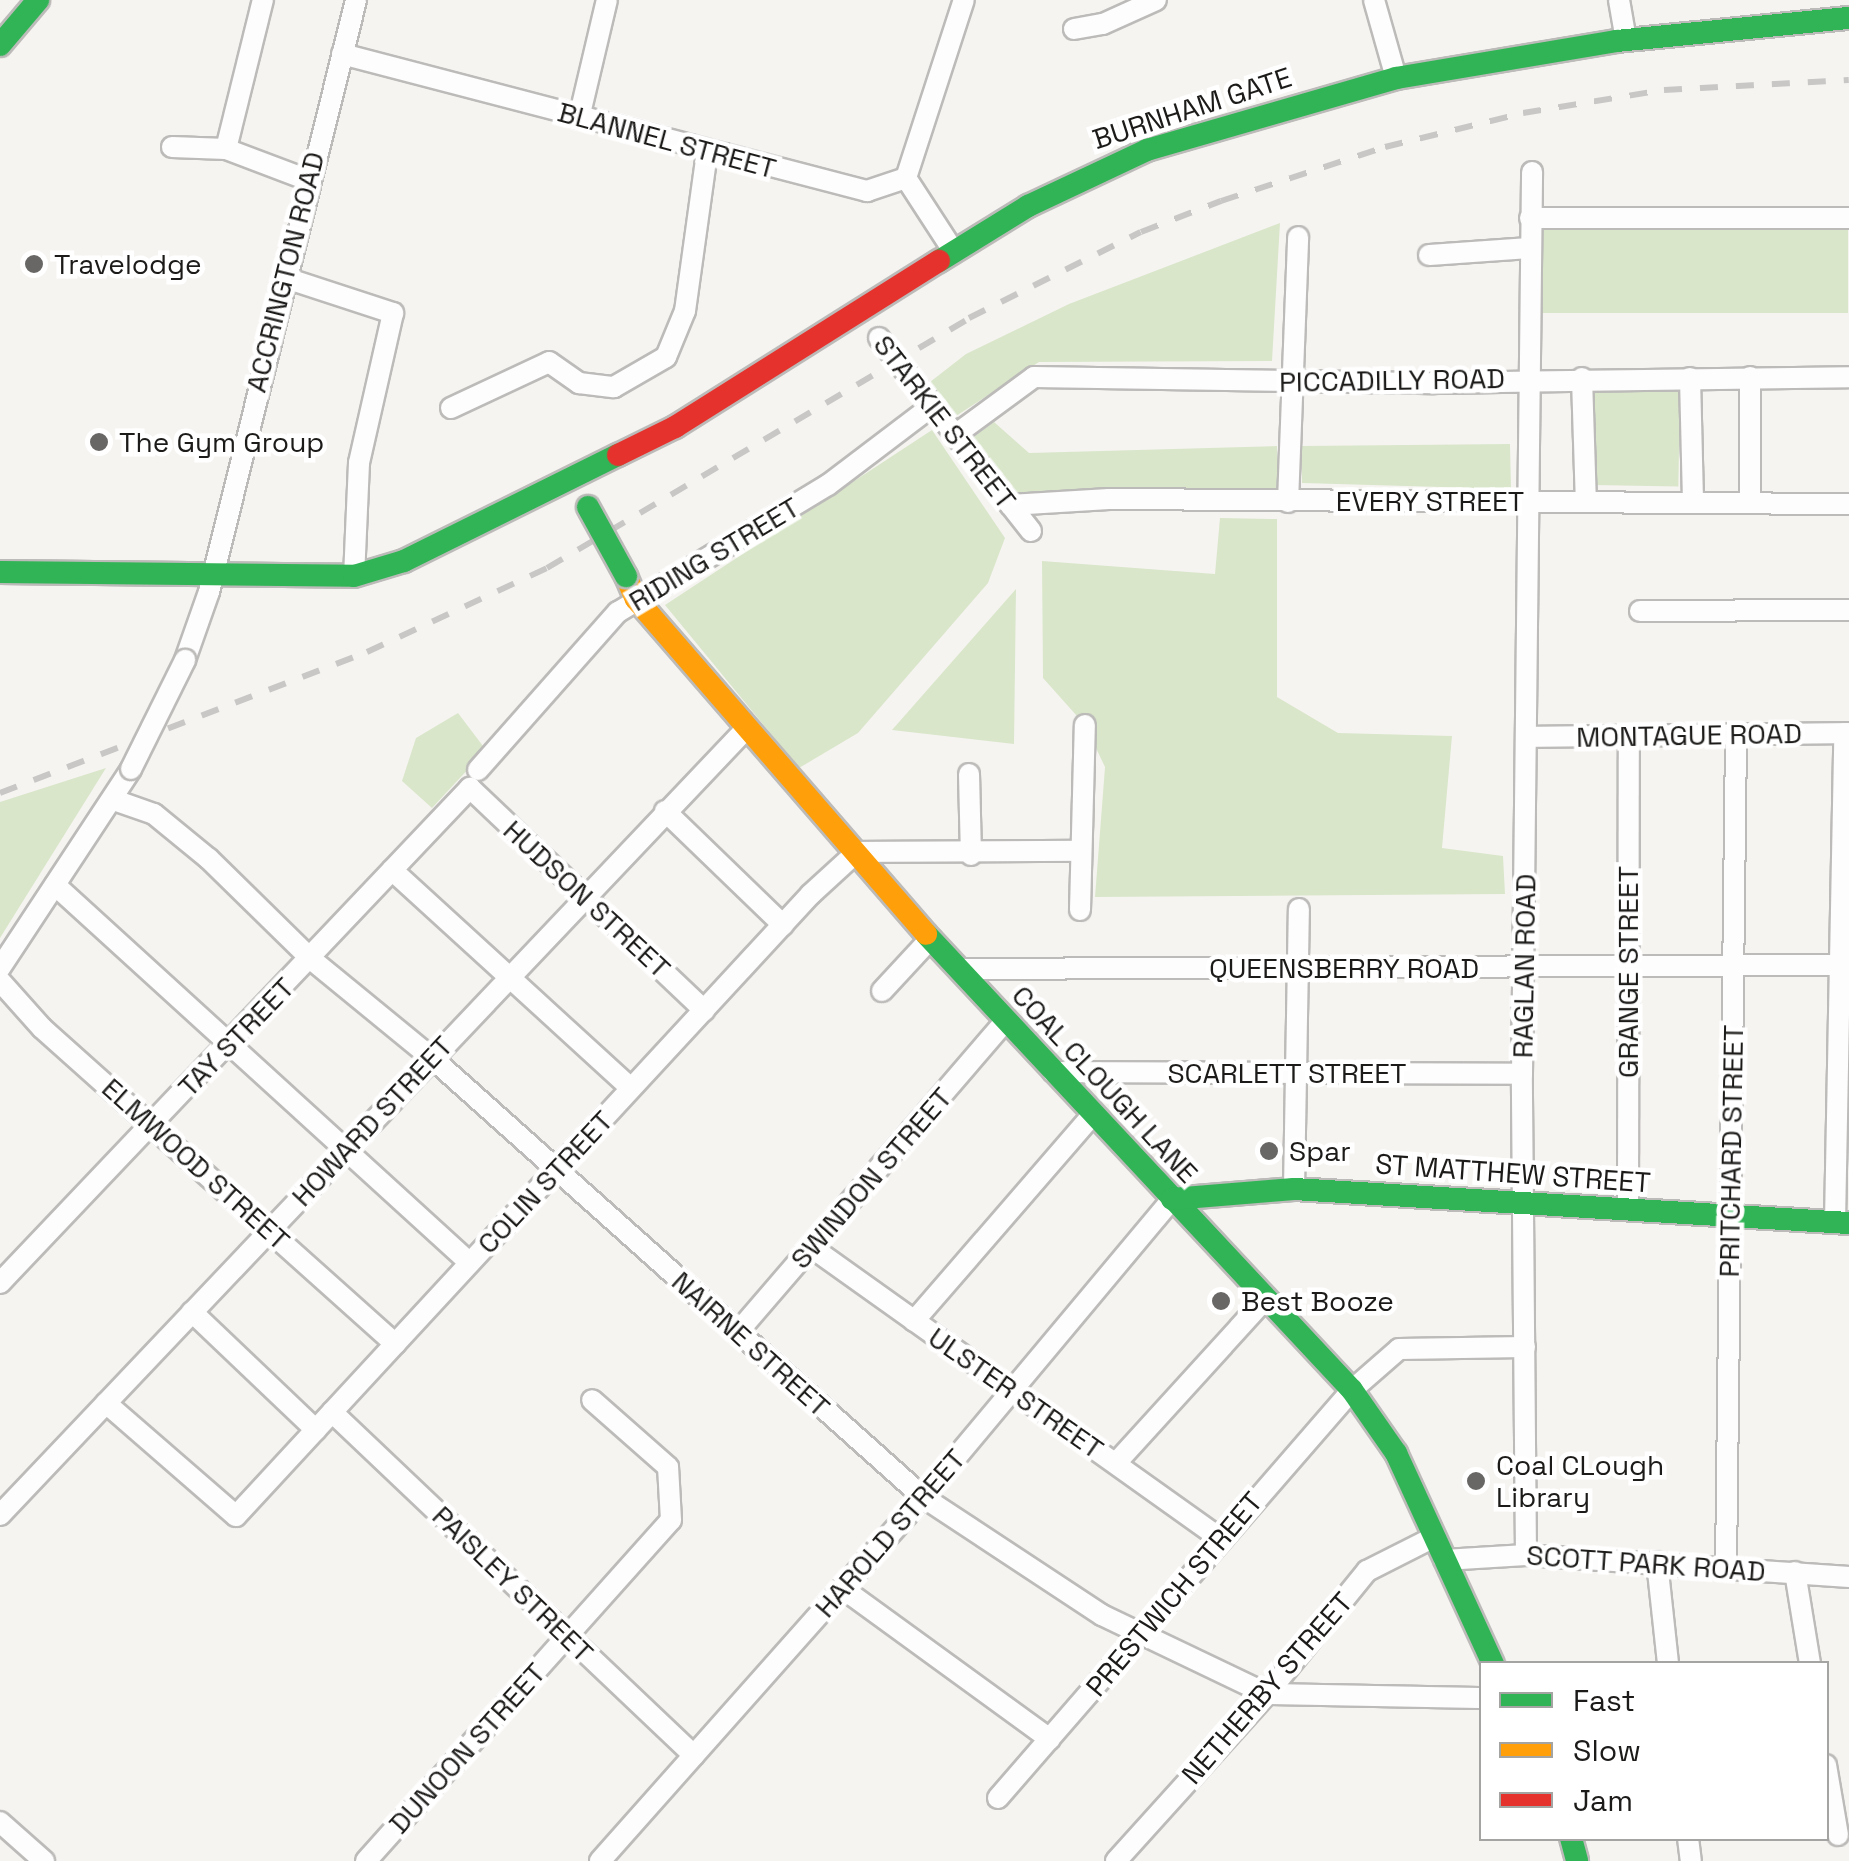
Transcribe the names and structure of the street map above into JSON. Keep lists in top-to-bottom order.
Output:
{
  "streets": {
    "main road": ["BURNHAM GATE", "COAL CLOUGH LANE", "ST MATTHEW STREET"],
    "street": [
      "BLANNEL STREET",
      "ACCRINGTON ROAD",
      "PICCADILLY ROAD",
      "STARKIE STREET",
      "EVERY STREET",
      "RIDING STREET",
      "MONTAGUE ROAD",
      "HUDSON STREET",
      "RAGLAN ROAD",
      "QUEENSBERRY ROAD",
      "GRANGE STREET",
      "TAY STREET",
      "SCARLETT STREET",
      "HOWARD STREET",
      "PRITCHARD STREET",
      "ELMWOOD STREET",
      "SWINDON STREET",
      "COLIN STREET",
      "NAIRNE STREET",
      "ULSTER STREET",
      "HAROLD STREET",
      "SCOTT PARK ROAD",
      "PAISLEY STREET",
      "PRESTWICH STREET",
      "NETHERBY STREET",
      "DUNOON STREET"
    ]
  },
  "crossings": [
    ["BURNHAM GATE", "ACCRINGTON ROAD"],
    ["BURNHAM GATE", "STARKIE STREET"],
    ["BURNHAM GATE", "COAL CLOUGH LANE"],
    ["BLANNEL STREET", "ACCRINGTON ROAD"],
    ["ACCRINGTON ROAD", "NAIRNE STREET"],
    ["PICCADILLY ROAD", "STARKIE STREET"],
    ["PICCADILLY ROAD", "RAGLAN ROAD"],
    ["STARKIE STREET", "EVERY STREET"],
    ["STARKIE STREET", "RIDING STREET"],
    ["EVERY STREET", "RAGLAN ROAD"],
    ["RIDING STREET", "HUDSON STREET"],
    ["RIDING STREET", "TAY STREET"],
    ["RIDING STREET", "COAL CLOUGH LANE"],
    ["MONTAGUE ROAD", "RAGLAN ROAD"],
    ["MONTAGUE ROAD", "GRANGE STREET"],
    ["MONTAGUE ROAD", "PRITCHARD STREET"],
    ["HUDSON STREET", "TAY STREET"],
    ["HUDSON STREET", "HOWARD STREET"],
    ["HUDSON STREET", "COLIN STREET"],
    ["RAGLAN ROAD", "QUEENSBERRY ROAD"],
    ["RAGLAN ROAD", "SCARLETT STREET"],
    ["RAGLAN ROAD", "ST MATTHEW STREET"],
    ["RAGLAN ROAD", "SCOTT PARK ROAD"],
    ["RAGLAN ROAD", "PRESTWICH STREET"],
    ["QUEENSBERRY ROAD", "GRANGE STREET"],
    ["QUEENSBERRY ROAD", "COAL CLOUGH LANE"],
    ["QUEENSBERRY ROAD", "PRITCHARD STREET"],
    ["GRANGE STREET", "ST MATTHEW STREET"],
    ["TAY STREET", "ELMWOOD STREET"],
    ["TAY STREET", "NAIRNE STREET"],
    ["SCARLETT STREET", "COAL CLOUGH LANE"],
    ["COAL CLOUGH LANE", "HOWARD STREET"],
    ["COAL CLOUGH LANE", "ST MATTHEW STREET"],
    ["COAL CLOUGH LANE", "SWINDON STREET"],
    ["COAL CLOUGH LANE", "COLIN STREET"],
    ["COAL CLOUGH LANE", "HAROLD STREET"],
    ["COAL CLOUGH LANE", "SCOTT PARK ROAD"],
    ["COAL CLOUGH LANE", "PRESTWICH STREET"],
    ["COAL CLOUGH LANE", "NETHERBY STREET"],
    ["HOWARD STREET", "ELMWOOD STREET"],
    ["HOWARD STREET", "COLIN STREET"],
    ["HOWARD STREET", "NAIRNE STREET"],
    ["PRITCHARD STREET", "ST MATTHEW STREET"],
    ["PRITCHARD STREET", "SCOTT PARK ROAD"],
    ["ELMWOOD STREET", "COLIN STREET"],
    ["ST MATTHEW STREET", "HAROLD STREET"],
    ["SWINDON STREET", "NAIRNE STREET"],
    ["SWINDON STREET", "ULSTER STREET"],
    ["COLIN STREET", "NAIRNE STREET"],
    ["COLIN STREET", "PAISLEY STREET"],
    ["NAIRNE STREET", "HAROLD STREET"],
    ["NAIRNE STREET", "PRESTWICH STREET"],
    ["NAIRNE STREET", "NETHERBY STREET"],
    ["ULSTER STREET", "HAROLD STREET"],
    ["ULSTER STREET", "PRESTWICH STREET"],
    ["HAROLD STREET", "PAISLEY STREET"],
    ["PAISLEY STREET", "DUNOON STREET"]
  ],
  "places": [
    "Travelodge",
    "The Gym Group",
    "Spar",
    "Best Booze",
    "Coal CLough Library"
  ],
  "legend": ["Fast", "Slow", "Jam"]
}
